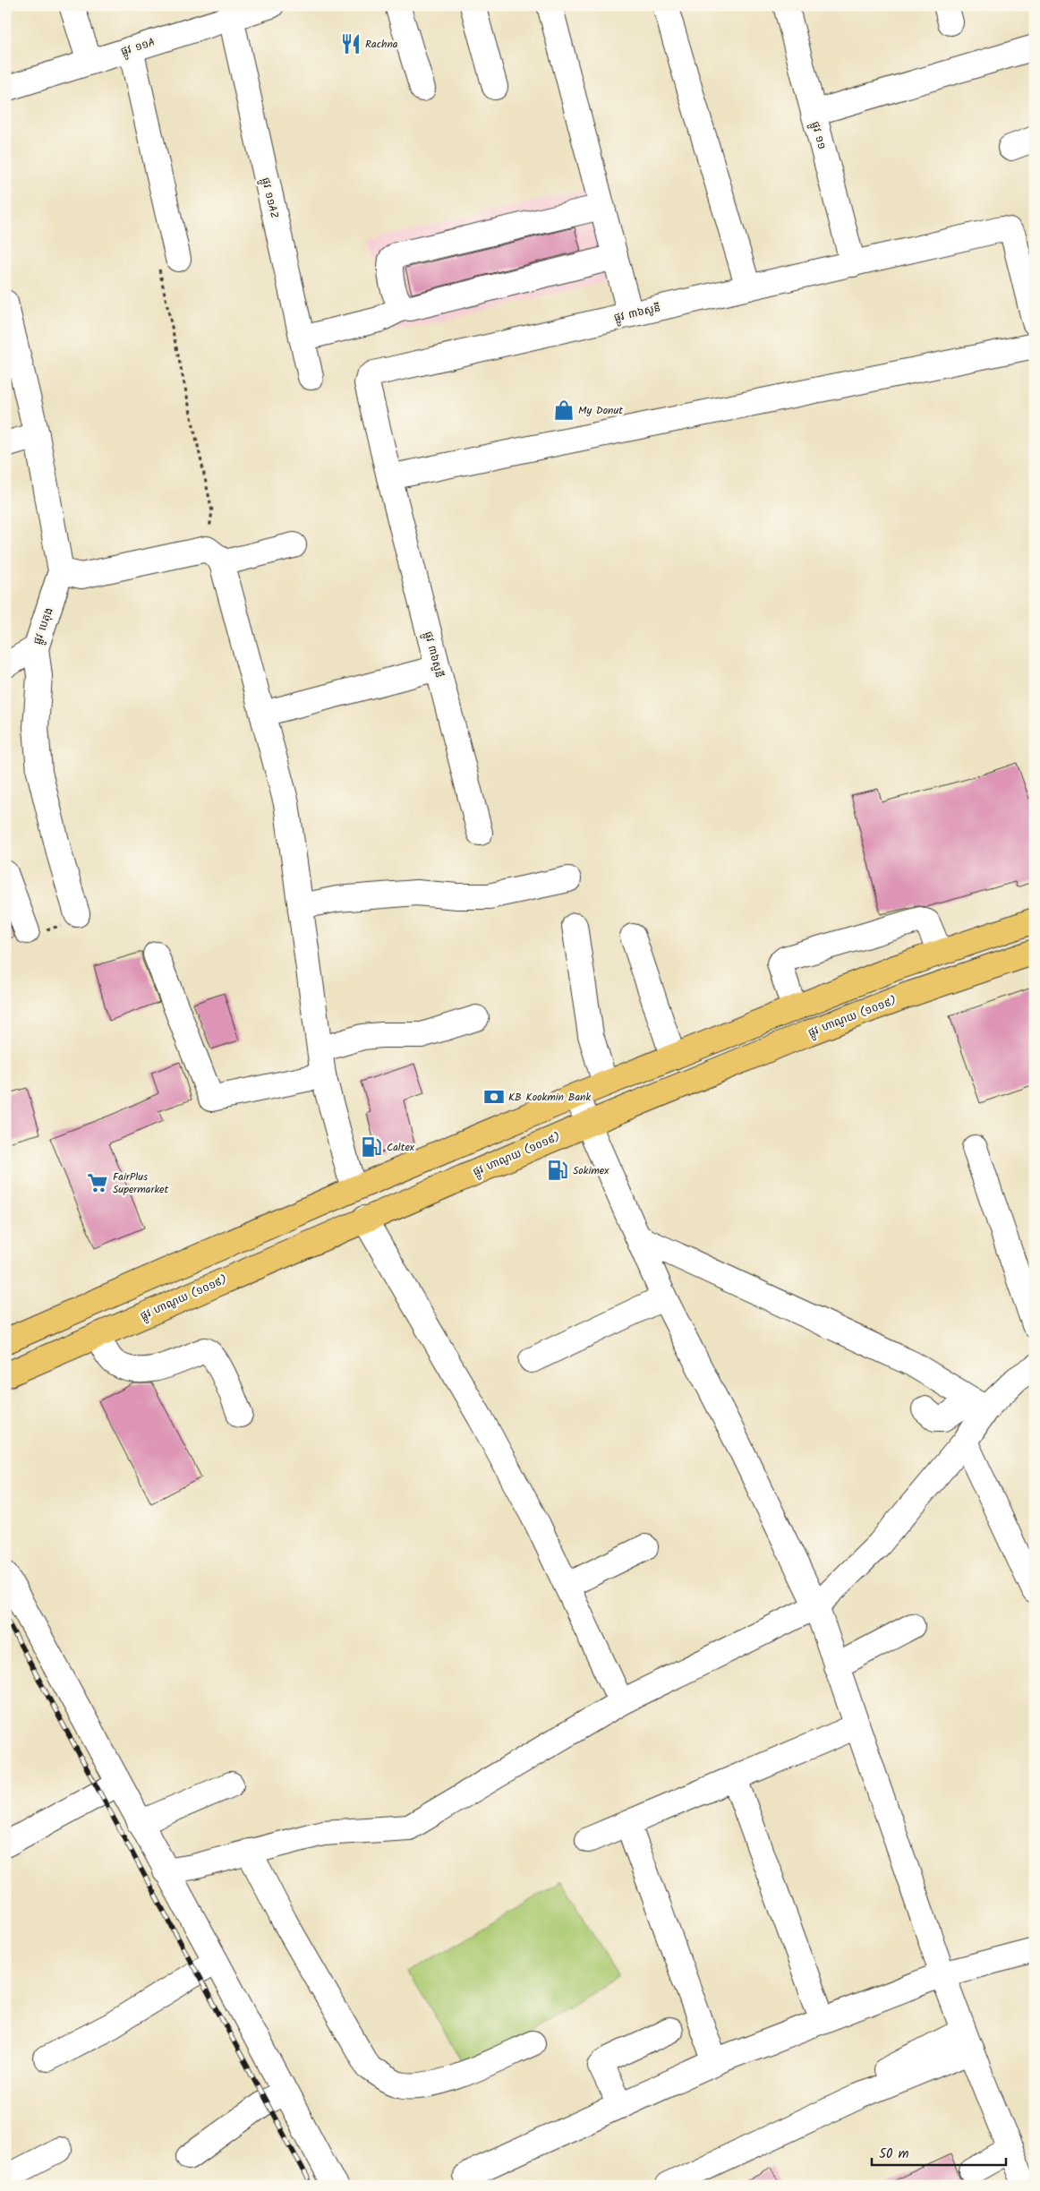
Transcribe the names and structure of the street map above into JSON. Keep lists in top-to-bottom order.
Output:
{
  "streets": {
    "main road": ["ផ្លូវ ហាណូយ (១០១៩)"],
    "street": [
      "ផ្លូវ ១១A",
      "ផ្លូវ ១១",
      "ផ្លូវ ១១AZ",
      "ផ្លូវ ៣៦សូនី",
      "ផ្លូវ បេតុង"
    ]
  },
  "crossings": [
    ["ផ្លូវ ១១A", "ផ្លូវ ១១AZ"],
    ["ផ្លូវ ១១", "ផ្លូវ ៣៦សូនី"]
  ],
  "places": {
    "restaurant": ["Rachna"],
    "shop": ["My Donut"],
    "bank": ["KB Kookmin Bank"],
    "fuel station": ["Caltex", "Sokimex"],
    "supermarket": ["FairPlus Supermarket"]
  },
  "scale_bar": "50 m"
}
